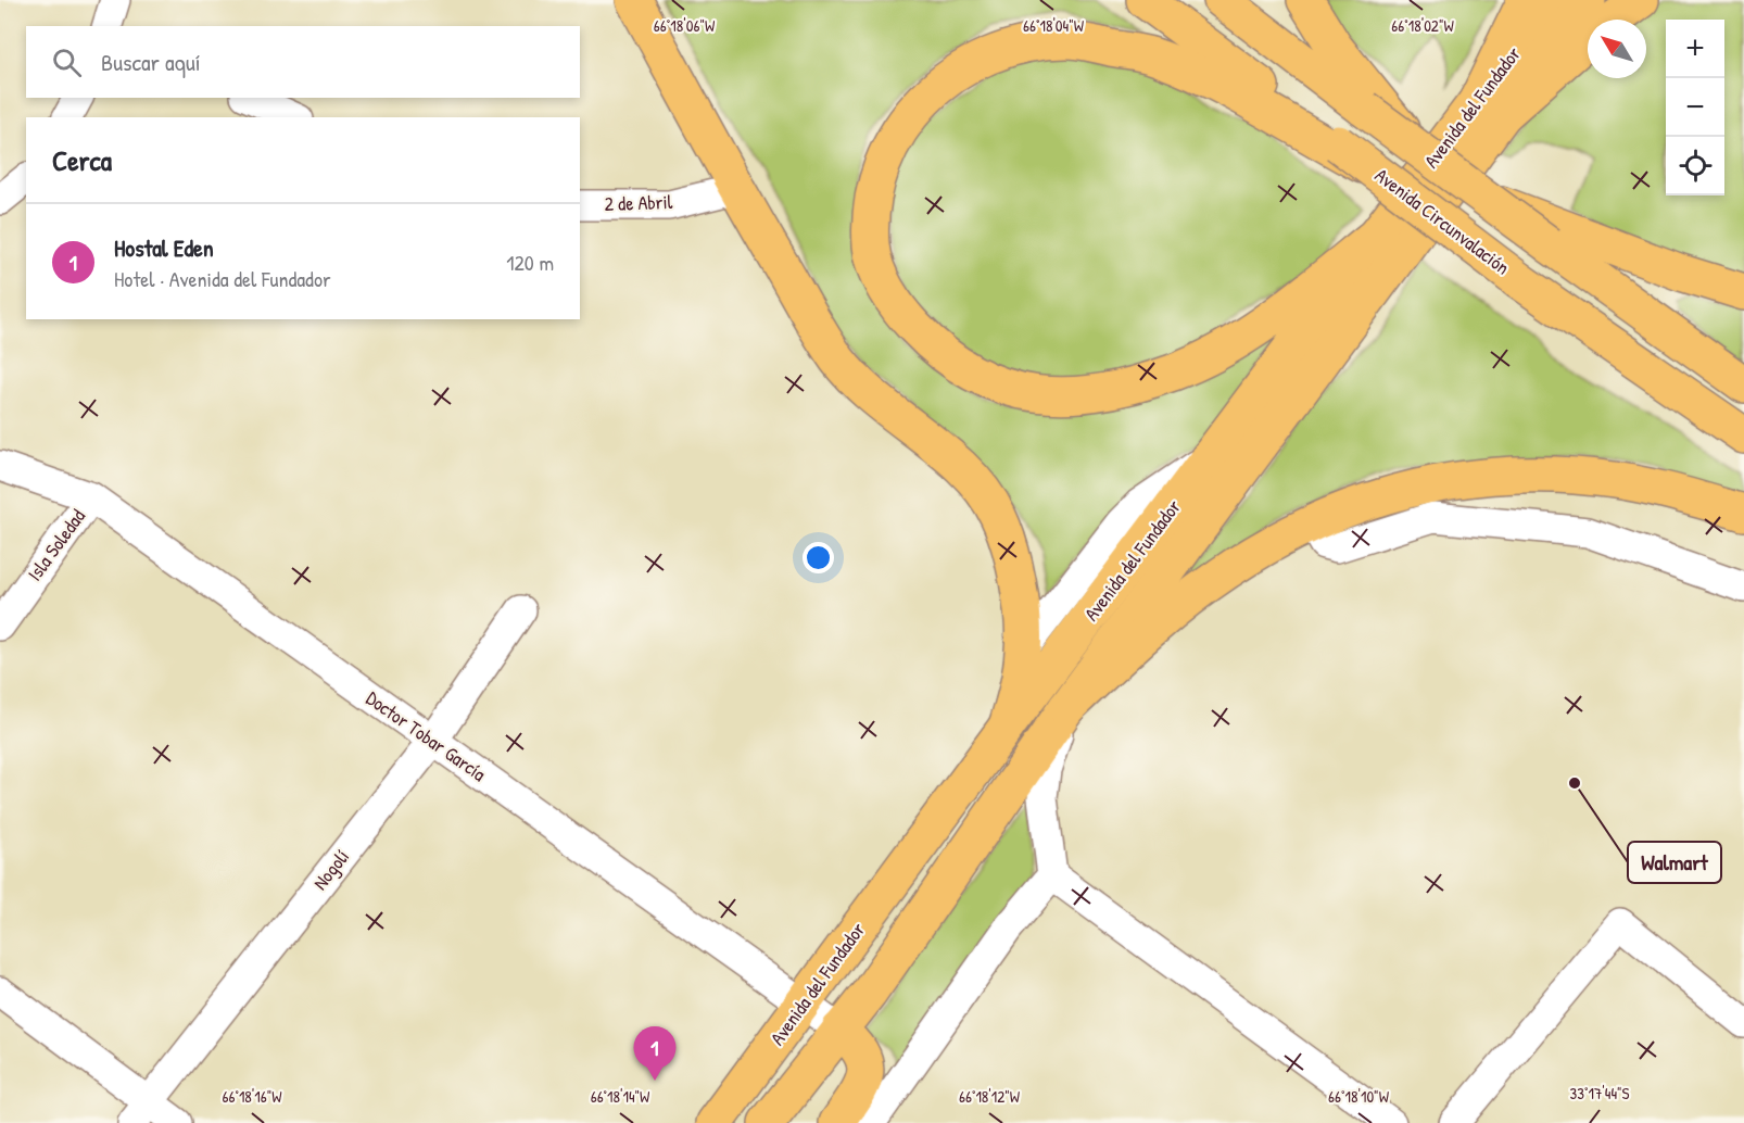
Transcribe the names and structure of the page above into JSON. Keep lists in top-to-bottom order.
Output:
{
  "streets": {
    "main road": ["Avenida del Fundador", "Avenida Circunvalación"],
    "street": [
      "2 de Abril",
      "Isla Soledad",
      "Doctor Tobar García",
      "Nogolí"
    ]
  },
  "crossings": [
    ["Avenida del Fundador", "Doctor Tobar García"],
    ["Isla Soledad", "Doctor Tobar García"],
    ["Doctor Tobar García", "Nogolí"]
  ],
  "places": ["Walmart"],
  "north": "top left",
  "page": {
    "map_buttons": ["+", "−"],
    "search": "Buscar aquí",
    "heading": "Cerca",
    "list": [
      {
        "mark": "1",
        "name": "Hostal Eden",
        "note": "Hotel · Avenida del Fundador",
        "value": "120 m"
      }
    ],
    "pins": "1"
  },
  "coordinates": [
    "66°18'06\"W",
    "66°18'04\"W",
    "66°18'02\"W",
    "33°17'44\"S",
    "66°18'16\"W",
    "66°18'14\"W",
    "66°18'12\"W",
    "66°18'10\"W"
  ]
}
